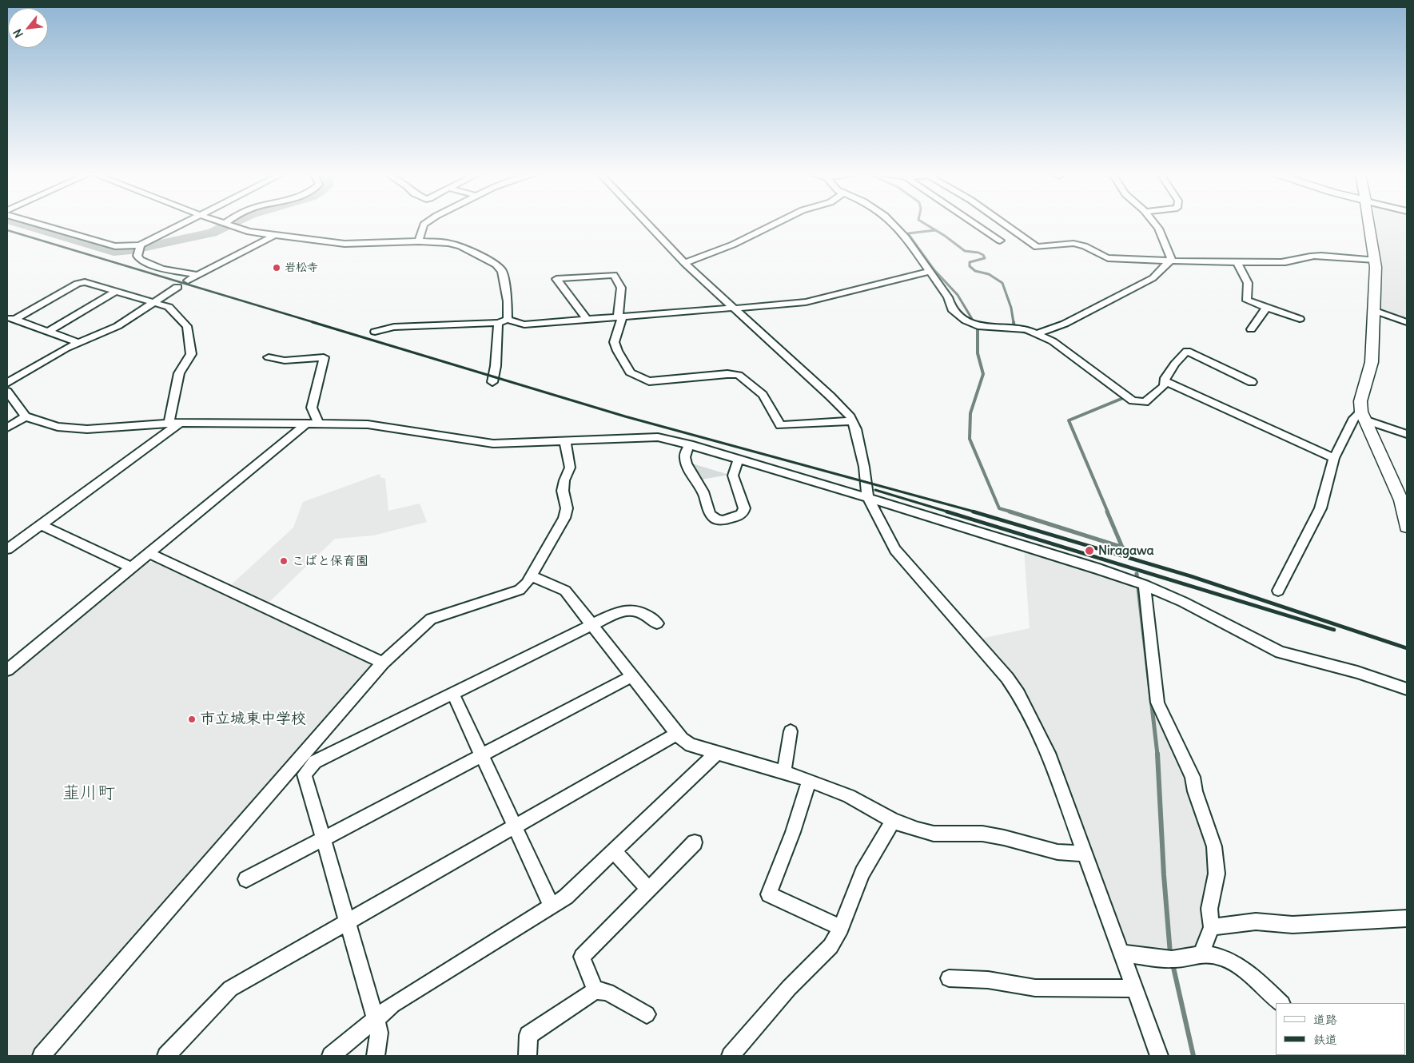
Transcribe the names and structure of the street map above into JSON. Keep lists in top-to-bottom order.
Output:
{
  "districts": ["韮川町"],
  "places": [
    "岩松寺",
    "Niragawa",
    "こばと保育園",
    "市立城東中学校"
  ],
  "legend": ["道路", "鉄道"],
  "north": "bottom left"
}
